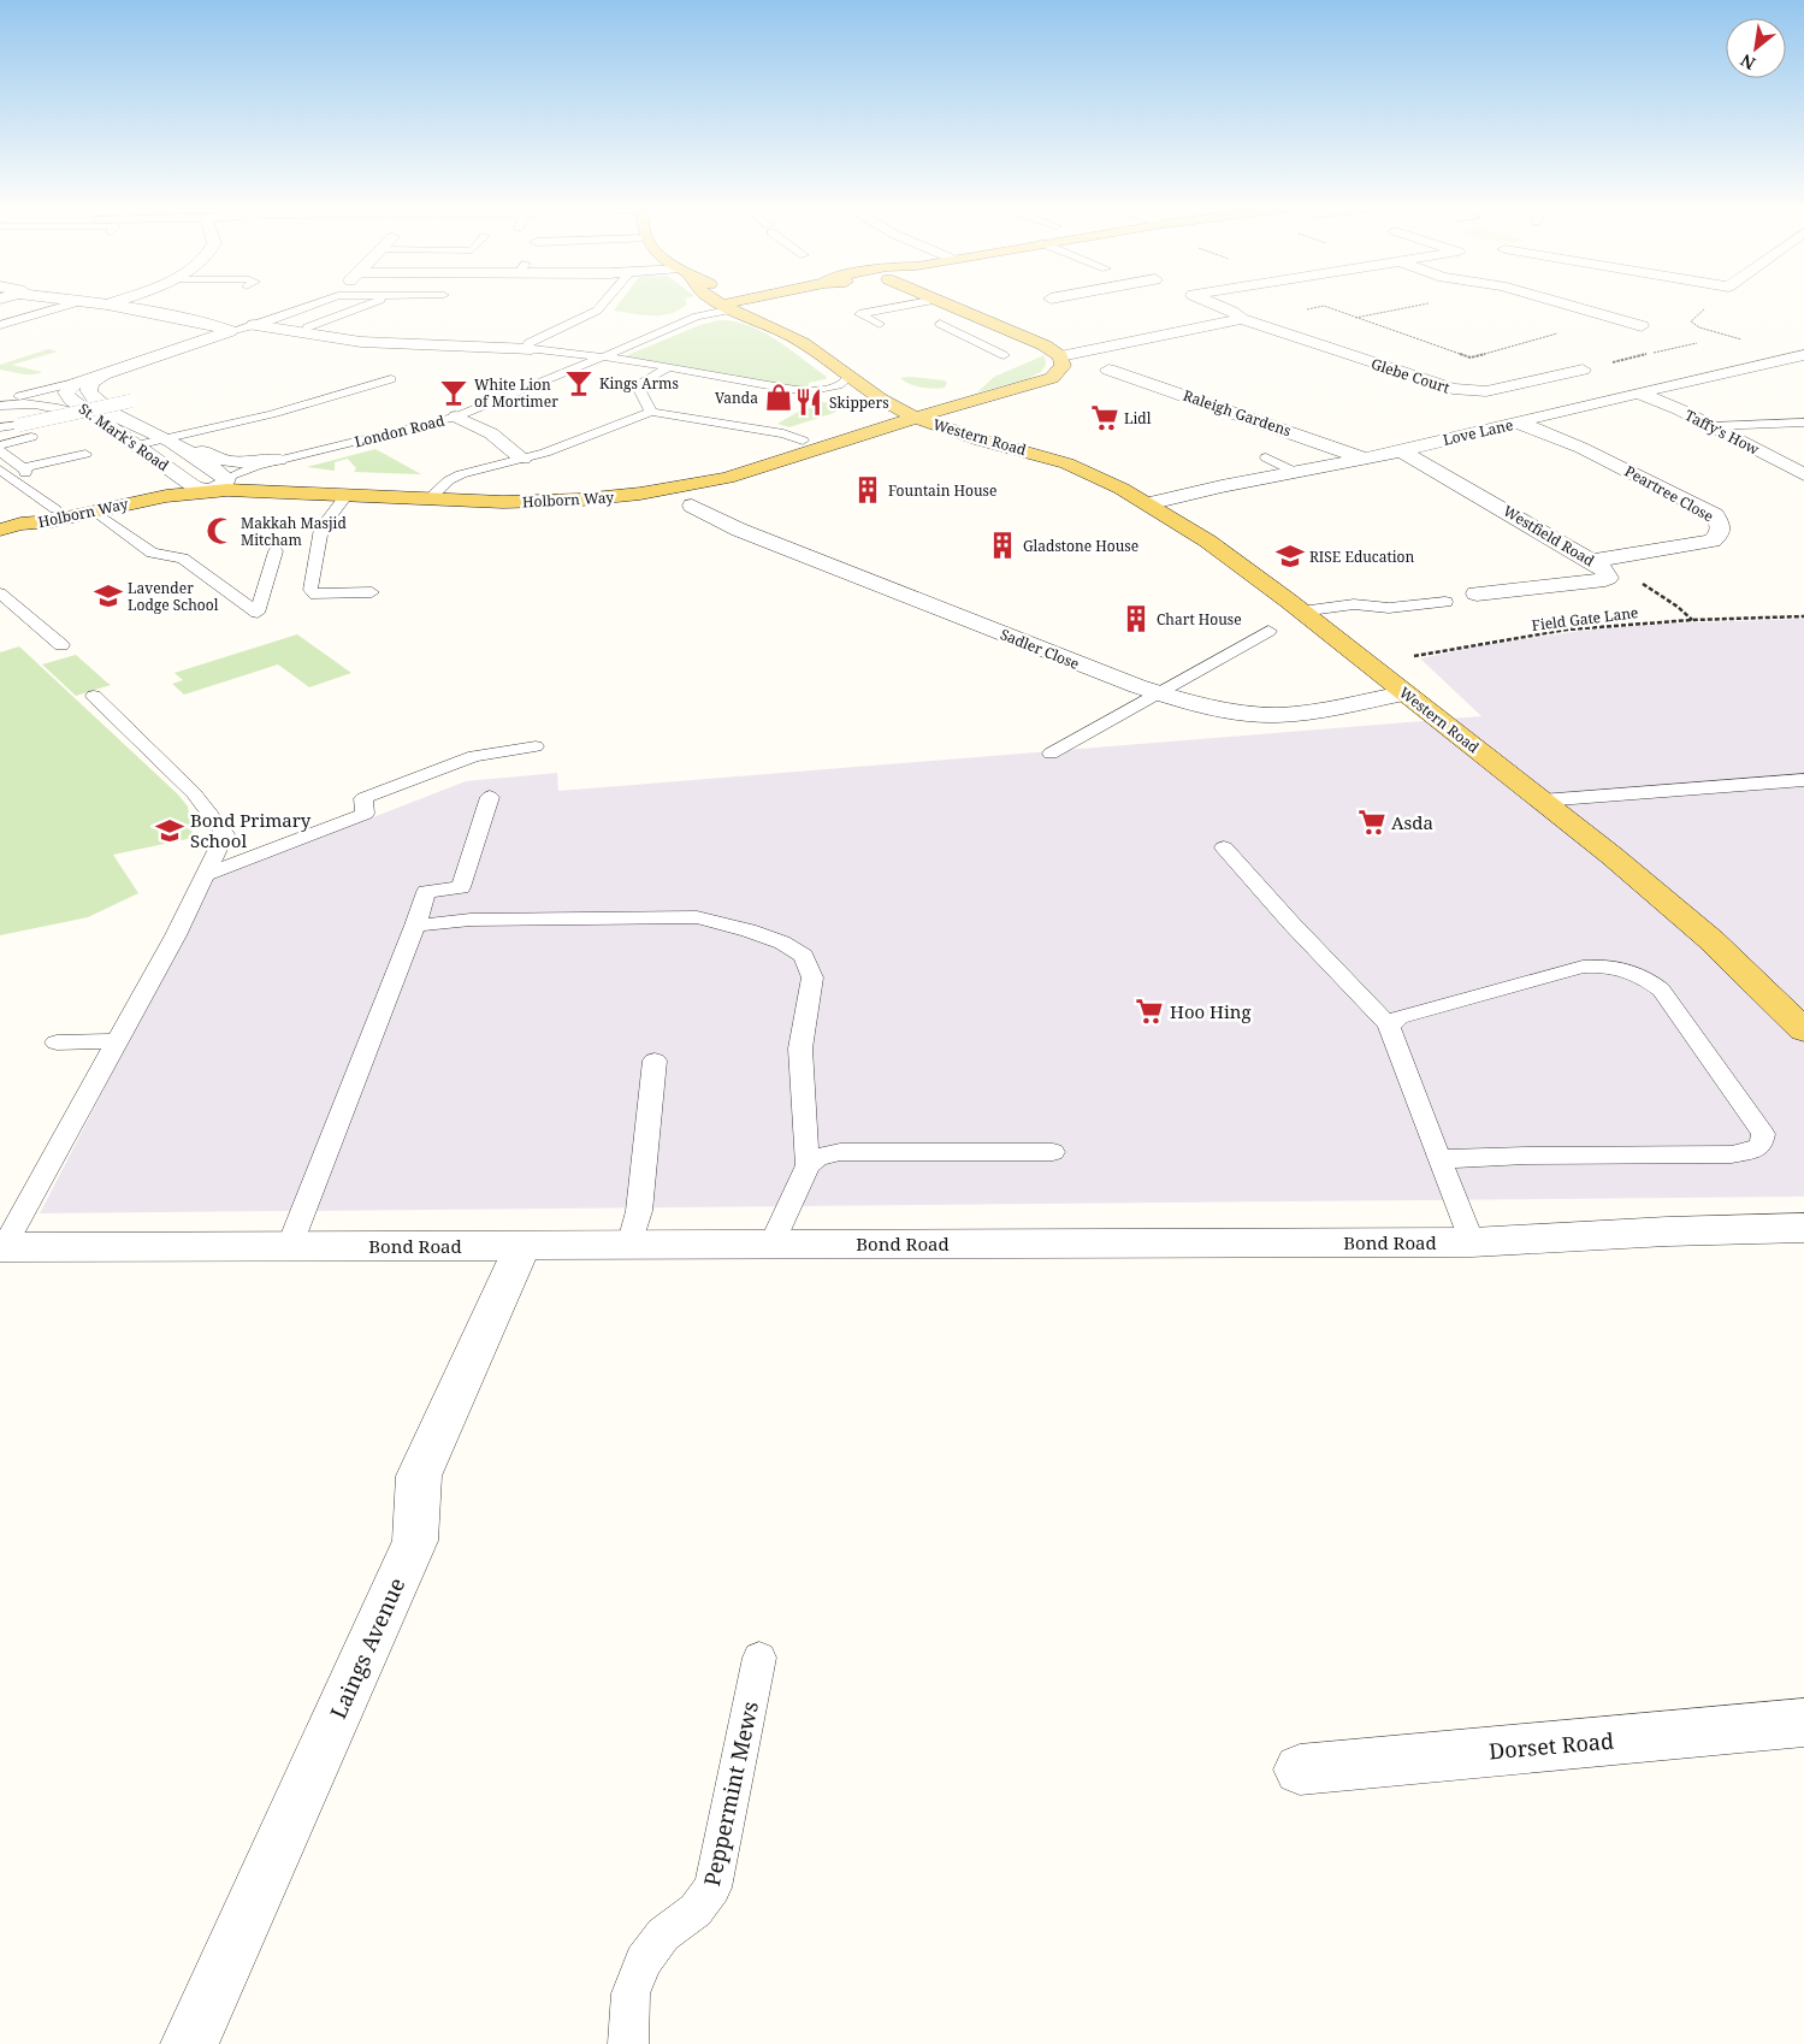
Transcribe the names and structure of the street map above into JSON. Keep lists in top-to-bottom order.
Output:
{
  "streets": {
    "main road": ["London Road", "Western Road", "Holborn Way"],
    "street": [
      "Glebe Court",
      "Raleigh Gardens",
      "Love Lane",
      "Taffy's How",
      "St. Mark's Road",
      "Peartree Close",
      "Westfield Road",
      "Sadler Close",
      "Bond Road",
      "Laings Avenue",
      "Dorset Road"
    ],
    "lane": ["Peppermint Mews"],
    "path": ["Field Gate Lane"]
  },
  "crossings": [
    ["Raleigh Gardens", "Love Lane"],
    ["London Road", "St. Mark's Road"],
    ["London Road", "Western Road"],
    ["London Road", "Holborn Way"],
    ["Love Lane", "Taffy's How"],
    ["Love Lane", "Western Road"],
    ["Love Lane", "Peartree Close"],
    ["Love Lane", "Westfield Road"],
    ["St. Mark's Road", "Holborn Way"],
    ["Western Road", "Holborn Way"],
    ["Western Road", "Field Gate Lane"],
    ["Western Road", "Sadler Close"],
    ["Peartree Close", "Westfield Road"],
    ["Bond Road", "Laings Avenue"]
  ],
  "places": {
    "bar": ["Kings Arms", "White Lion of Mortimer"],
    "shop": ["Vanda"],
    "restaurant": ["Skippers"],
    "supermarket": ["Lidl", "Asda", "Hoo Hing"],
    "building": ["Fountain House", "Gladstone House", "Chart House"],
    "mosque": ["Makkah Masjid Mitcham"],
    "school or university": ["RISE Education", "Lavender Lodge School", "Bond Primary School"]
  },
  "north": "bottom left"
}
